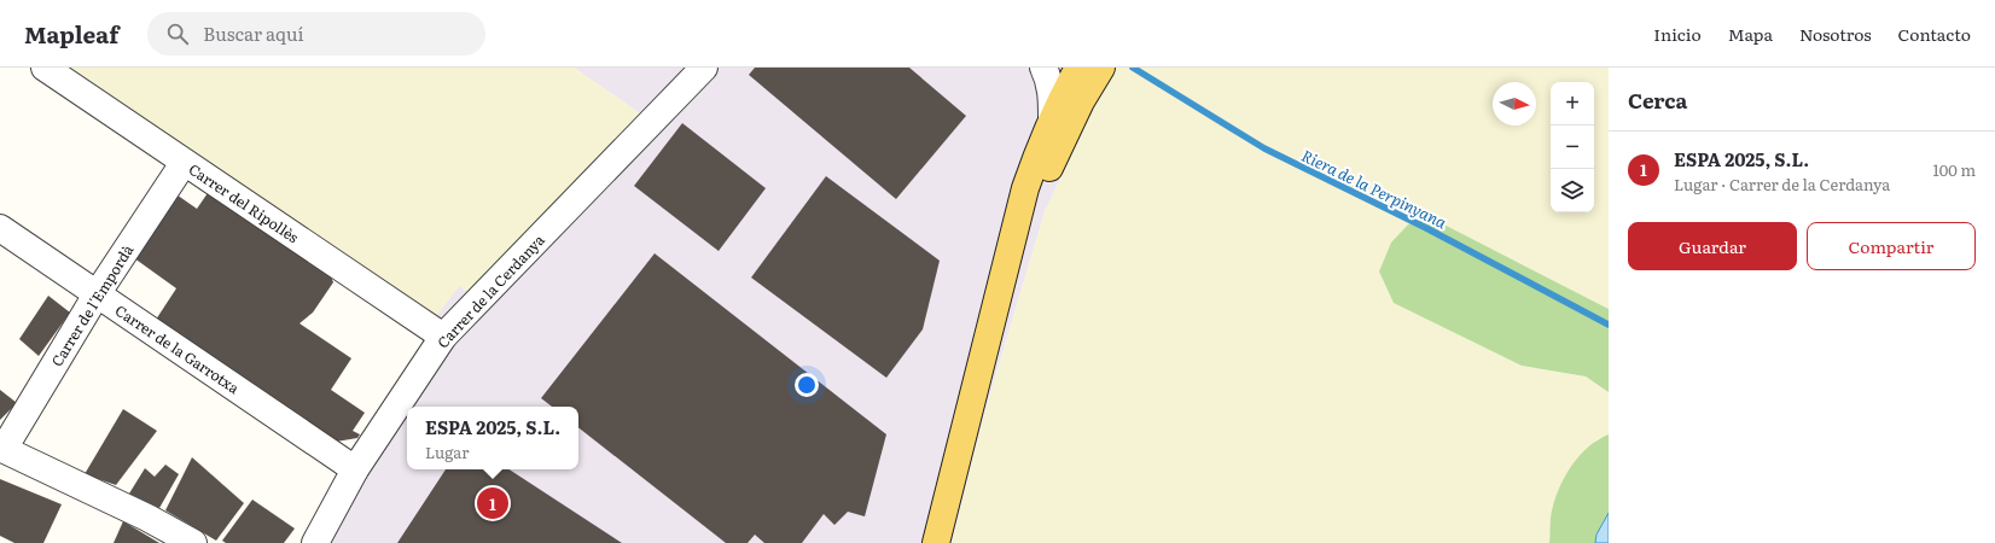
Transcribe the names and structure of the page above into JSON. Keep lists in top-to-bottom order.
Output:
{
  "streets": {
    "street": [
      "Carrer del Ripollès",
      "Carrer de la Cerdanya",
      "Carrer de l'Empordà",
      "Carrer de la Garrotxa"
    ]
  },
  "crossings": [
    ["Carrer del Ripollès", "Carrer de la Cerdanya"],
    ["Carrer del Ripollès", "Carrer de l'Empordà"],
    ["Carrer de la Cerdanya", "Carrer de la Garrotxa"],
    ["Carrer de l'Empordà", "Carrer de la Garrotxa"]
  ],
  "water": ["Riera de la Perpinyana"],
  "north": "right",
  "page": {
    "header": "Mapleaf",
    "search": "Buscar aquí",
    "nav": [
      "Inicio",
      "Mapa",
      "Nosotros",
      "Contacto"
    ],
    "heading": "Cerca",
    "map_buttons": ["+", "−"],
    "list": [
      {
        "mark": "1",
        "name": "ESPA 2025, S.L.",
        "note": "Lugar · Carrer de la Cerdanya",
        "value": "100 m"
      }
    ],
    "buttons": ["Guardar", "Compartir"],
    "popup": ["ESPA 2025, S.L.", "Lugar"],
    "pins": "1"
  }
}
